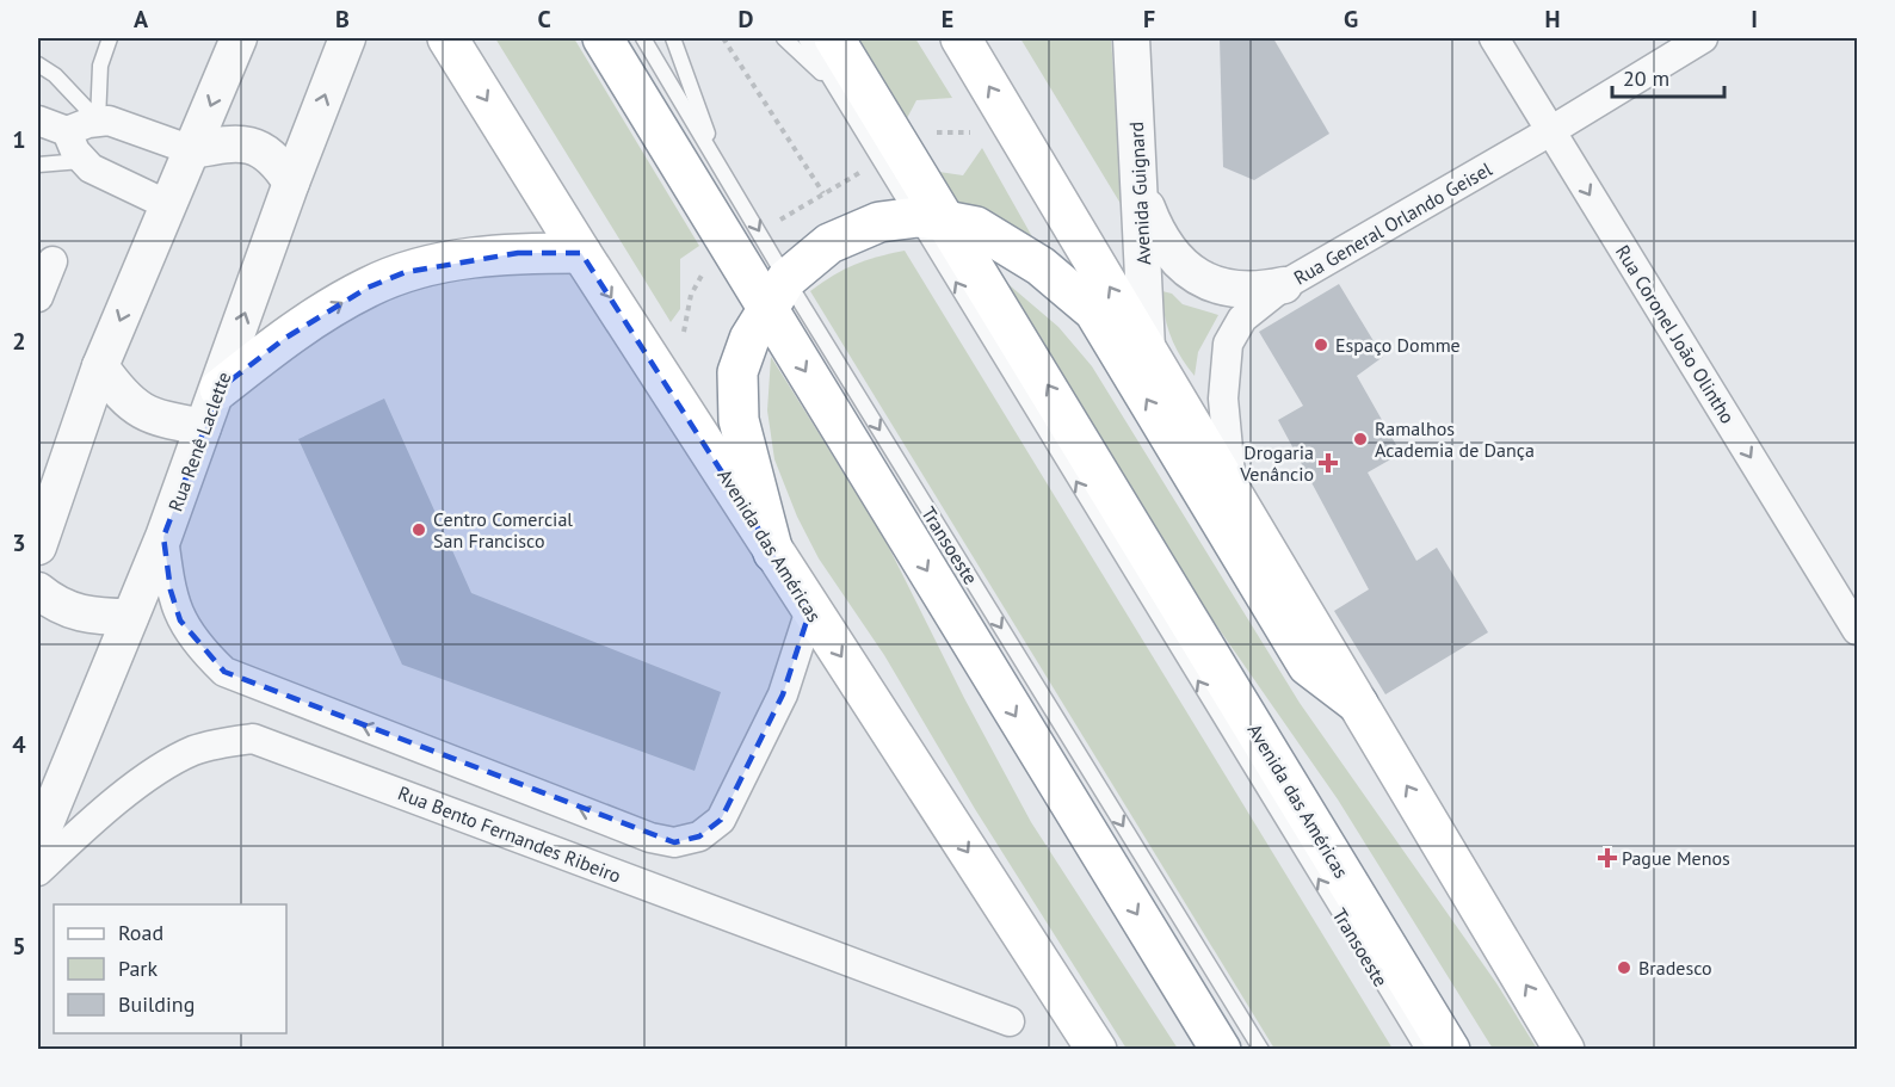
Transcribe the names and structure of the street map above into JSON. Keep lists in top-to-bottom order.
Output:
{
  "streets": {
    "main road": ["Avenida das Américas"],
    "street": [
      "Avenida Guignard",
      "Rua General Orlando Geisel",
      "Rua Coronel João Olintho",
      "Rua Renê Laclette",
      "Rua Bento Fernandes Ribeiro"
    ],
    "lane": ["Transoeste"]
  },
  "crossings": [
    ["Rua General Orlando Geisel", "Rua Coronel João Olintho"],
    ["Avenida das Américas", "Transoeste"]
  ],
  "one_way": ["Rua Coronel João Olintho"],
  "places": {
    "other": [
      "Espaço Domme",
      "Ramalhos Academia de Dança",
      "Centro Comercial San Francisco",
      "Bradesco"
    ],
    "health": ["Drogaria Venâncio", "Pague Menos"]
  },
  "legend": ["Road", "Park", "Building"],
  "scale_bar": "20 m",
  "grid": {
    "columns": [
      "A",
      "B",
      "C",
      "D",
      "E",
      "F",
      "G",
      "H",
      "I"
    ],
    "rows": [
      "1",
      "2",
      "3",
      "4",
      "5"
    ]
  }
}
